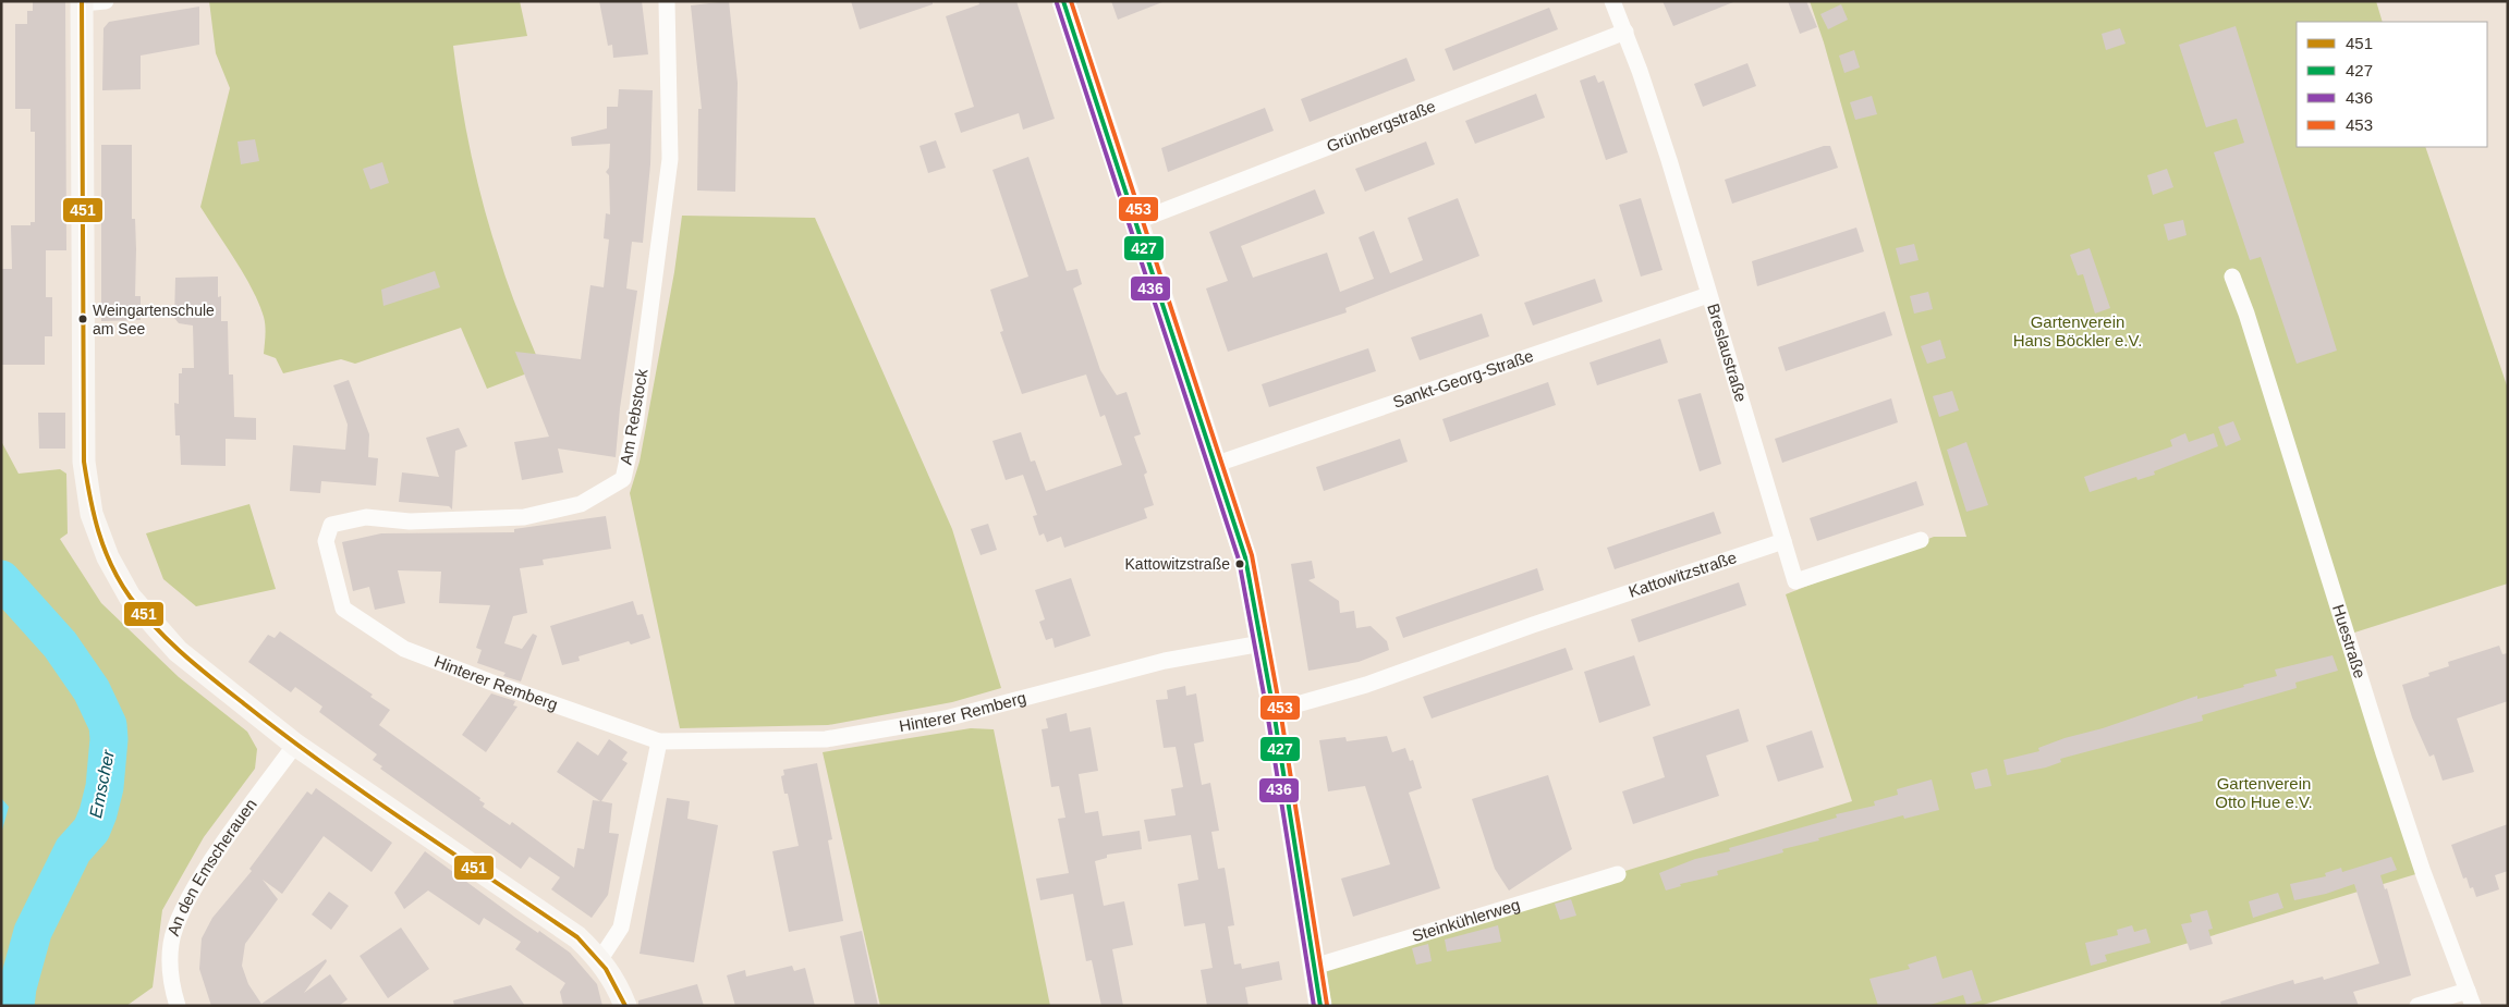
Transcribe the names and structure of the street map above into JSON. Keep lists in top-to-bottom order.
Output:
{
  "streets": {
    "street": [
      "Grünbergstraße",
      "Breslaustraße",
      "Sankt-Georg-Straße",
      "Am Rebstock",
      "Kattowitzstraße",
      "Huestraße",
      "Hinterer Remberg",
      "An den Emscherauen",
      "Steinkühlerweg"
    ]
  },
  "crossings": [
    ["Grünbergstraße", "Breslaustraße"],
    ["Breslaustraße", "Sankt-Georg-Straße"],
    ["Breslaustraße", "Kattowitzstraße"],
    ["Am Rebstock", "Hinterer Remberg"]
  ],
  "water": ["Emscher"],
  "parks": ["Gartenverein Hans Böckler e.V.", "Gartenverein Otto Hue e.V."],
  "places": ["Weingartenschule am See", "Kattowitzstraße"],
  "lines": [
    "transit line 451",
    "transit line 427",
    "transit line 453",
    "transit line 436"
  ],
  "legend": [
    "451",
    "427",
    "436",
    "453"
  ]
}
